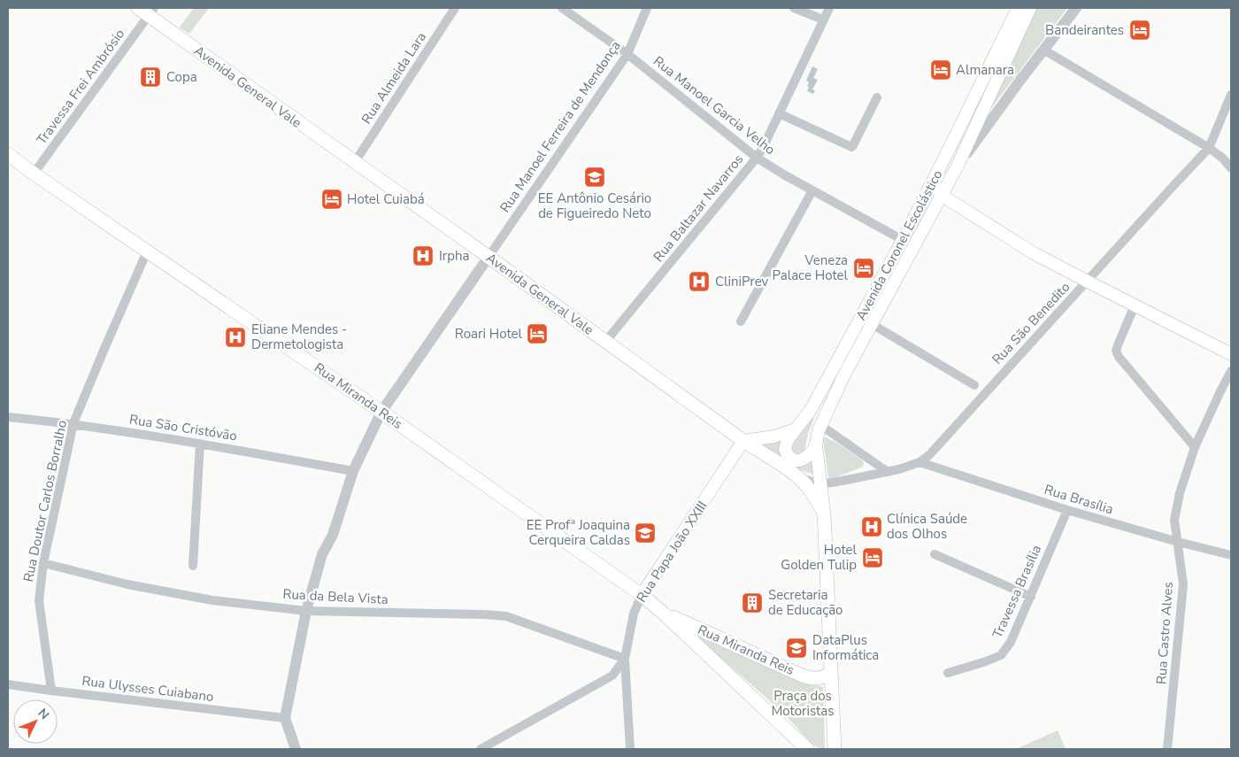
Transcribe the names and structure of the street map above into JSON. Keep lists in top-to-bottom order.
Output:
{
  "streets": {
    "main road": [
      "Avenida General Vale",
      "Avenida Coronel Escolástico",
      "Rua Miranda Reis",
      "Rua Papa João XXIII"
    ],
    "street": [
      "Rua Almeida Lara",
      "Travessa Frei Ambrósio",
      "Rua Manoel Garcia Velho",
      "Rua Manoel Ferreira de Mendonça",
      "Rua Baltazar Navarros",
      "Rua São Benedito",
      "Rua São Cristóvão",
      "Rua Brasília",
      "Rua Doutor Carlos Borralho",
      "Travessa Brasília",
      "Rua da Bela Vista",
      "Rua Castro Alves",
      "Rua Ulysses Cuiabano"
    ]
  },
  "crossings": [
    ["Rua Almeida Lara", "Avenida General Vale"],
    ["Travessa Frei Ambrósio", "Avenida General Vale"],
    ["Travessa Frei Ambrósio", "Rua Miranda Reis"],
    ["Avenida General Vale", "Rua Manoel Ferreira de Mendonça"],
    ["Avenida General Vale", "Rua Baltazar Navarros"],
    ["Avenida General Vale", "Avenida Coronel Escolástico"],
    ["Avenida General Vale", "Rua Papa João XXIII"],
    ["Rua Manoel Garcia Velho", "Rua Manoel Ferreira de Mendonça"],
    ["Rua Manoel Garcia Velho", "Rua Baltazar Navarros"],
    ["Rua Manoel Garcia Velho", "Avenida Coronel Escolástico"],
    ["Avenida Coronel Escolástico", "Rua São Benedito"],
    ["Rua São Benedito", "Rua Brasília"],
    ["Rua Miranda Reis", "Rua Doutor Carlos Borralho"],
    ["Rua Miranda Reis", "Rua Papa João XXIII"],
    ["Rua São Cristóvão", "Rua Doutor Carlos Borralho"],
    ["Rua Brasília", "Travessa Brasília"],
    ["Rua Brasília", "Rua Castro Alves"],
    ["Rua Doutor Carlos Borralho", "Rua da Bela Vista"],
    ["Rua Doutor Carlos Borralho", "Rua Ulysses Cuiabano"],
    ["Rua Papa João XXIII", "Rua da Bela Vista"]
  ],
  "parks": ["Praça dos Motoristas"],
  "places": {
    "hotel": [
      "Bandeirantes",
      "Almanara",
      "Hotel Cuiabá",
      "Veneza Palace Hotel",
      "Roari Hotel",
      "Hotel Golden Tulip"
    ],
    "building": ["Copa", "Secretaria de Educação"],
    "school or university": ["EE Antônio Cesário de Figueiredo Neto", "EE Profª Joaquina Cerqueira Caldas", "DataPlus Informática"],
    "hospital": [
      "Irpha",
      "CliniPrev",
      "Eliane Mendes - Dermetologista",
      "Clínica Saúde dos Olhos"
    ]
  },
  "north": "top right"
}
